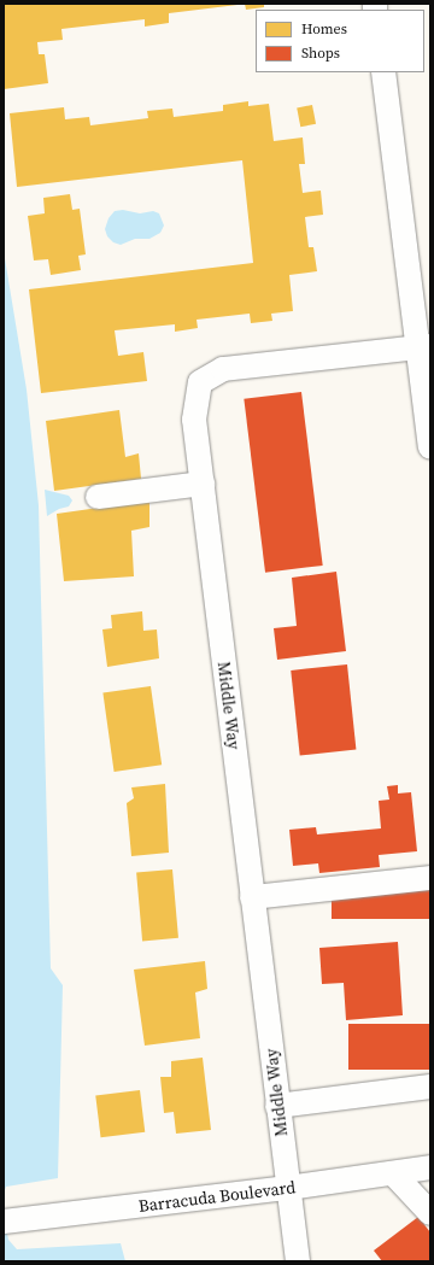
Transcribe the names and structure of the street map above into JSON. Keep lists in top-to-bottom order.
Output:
{
  "streets": {
    "street": ["Middle Way", "Barracuda Boulevard"]
  },
  "crossings": [
    ["Middle Way", "Barracuda Boulevard"]
  ],
  "legend": ["Homes", "Shops"]
}
